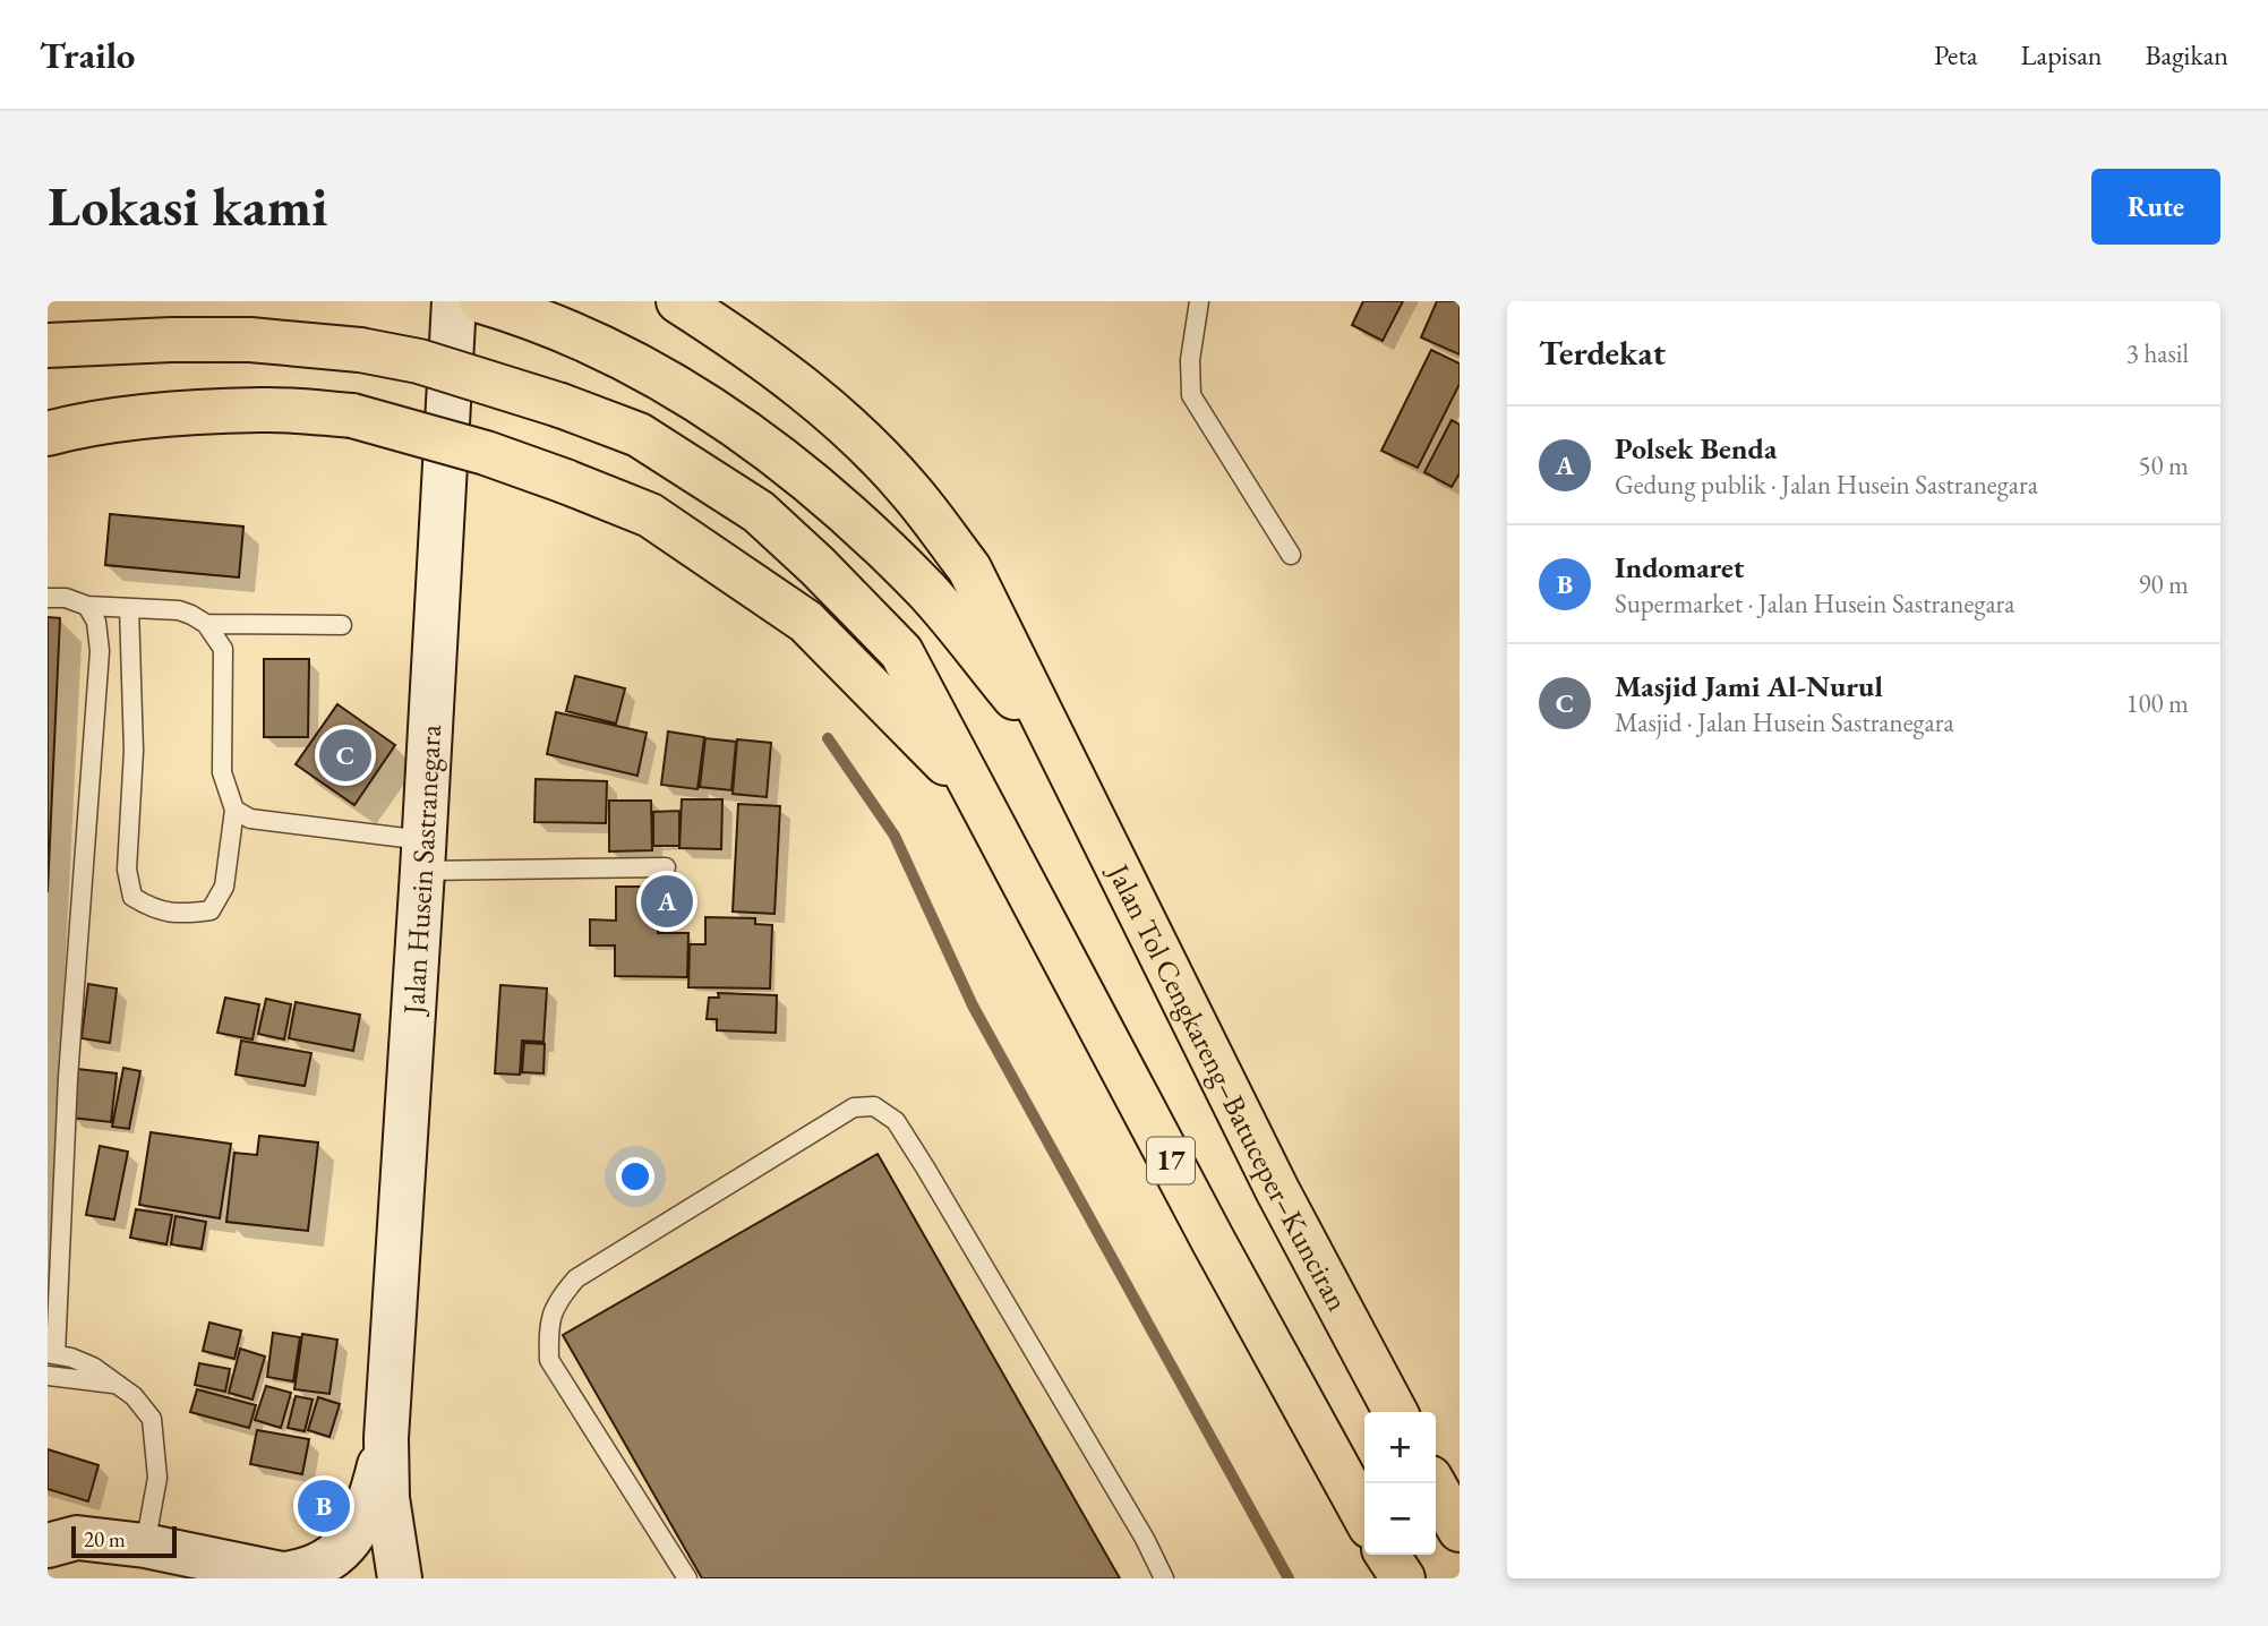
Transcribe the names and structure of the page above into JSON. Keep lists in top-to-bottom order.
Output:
{
  "streets": {
    "highway": ["Jalan Tol Cengkareng–Batuceper–Kunciran", "17"],
    "main road": ["Jalan Husein Sastranegara"]
  },
  "scale_bar": "20 m",
  "page": {
    "header": "Trailo",
    "nav": ["Peta", "Lapisan", "Bagikan"],
    "buttons": "Rute",
    "title": "Lokasi kami",
    "heading": ["Terdekat", "3 hasil"],
    "list": [
      {
        "mark": "A",
        "name": "Polsek Benda",
        "note": "Gedung publik · Jalan Husein Sastranegara",
        "value": "50 m"
      },
      {
        "mark": "B",
        "name": "Indomaret",
        "note": "Supermarket · Jalan Husein Sastranegara",
        "value": "90 m"
      },
      {
        "mark": "C",
        "name": "Masjid Jami Al-Nurul",
        "note": "Masjid · Jalan Husein Sastranegara",
        "value": "100 m"
      }
    ],
    "pins": ["C", "A", "B"],
    "map_buttons": ["+", "−"],
    "scale": "20 m"
  }
}
